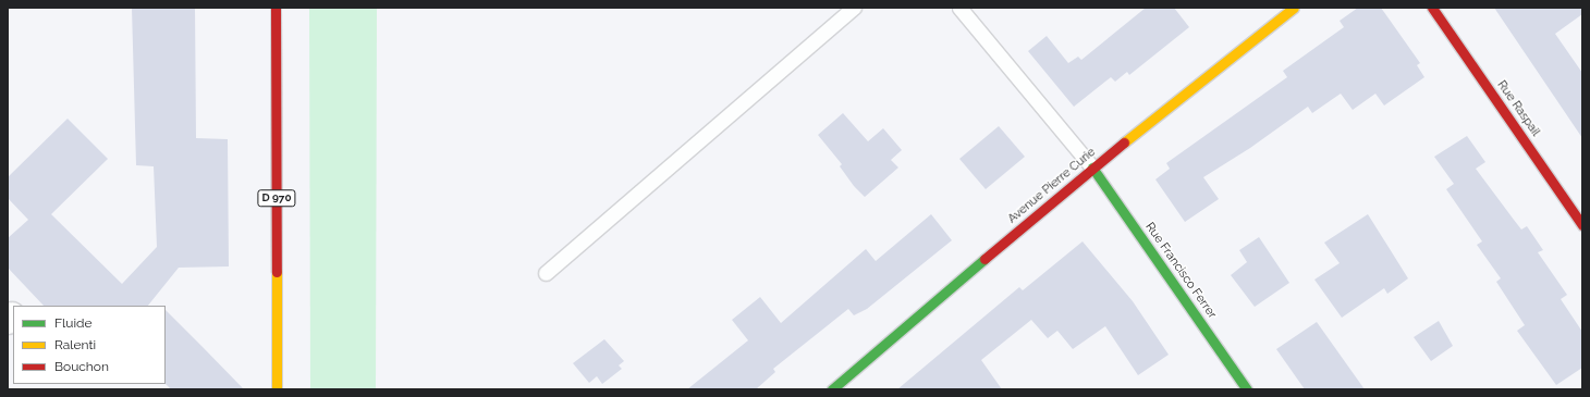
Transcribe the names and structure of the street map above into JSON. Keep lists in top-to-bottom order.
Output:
{
  "streets": {
    "street": [
      "Rue Raspail",
      "Avenue Pierre Curie",
      "D 970",
      "Rue Francisco Ferrer"
    ]
  },
  "crossings": [
    ["Avenue Pierre Curie", "Rue Francisco Ferrer"]
  ],
  "legend": ["Fluide", "Ralenti", "Bouchon"]
}
